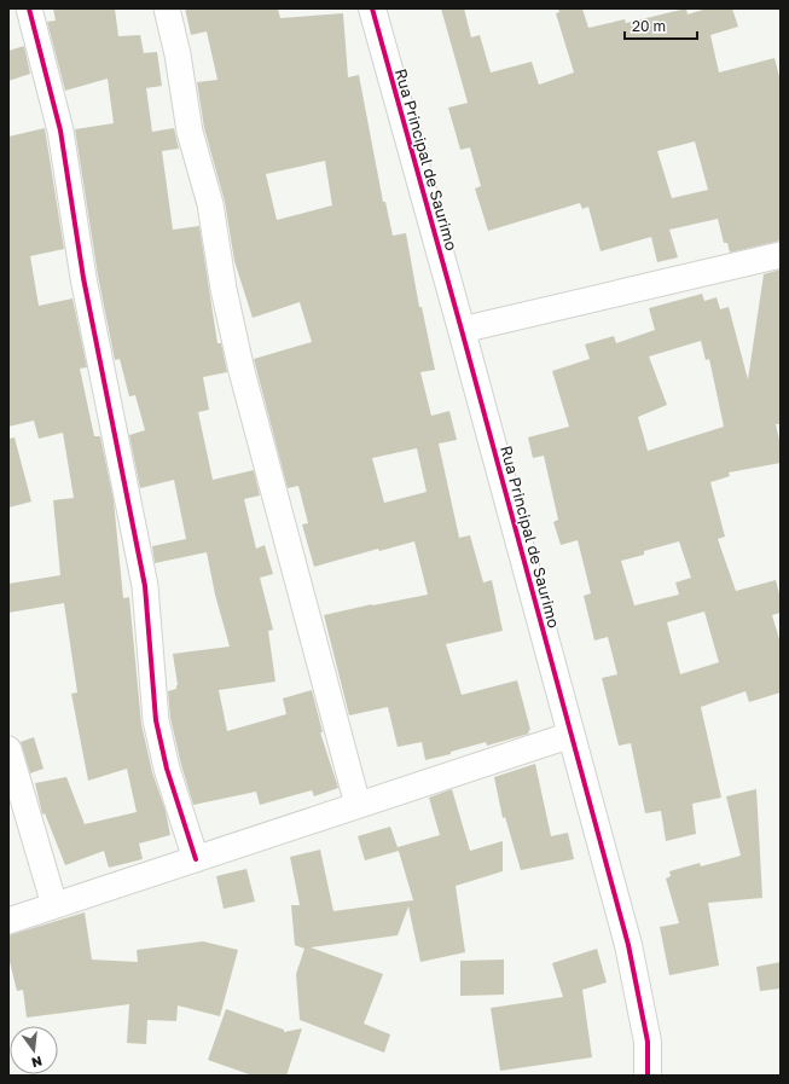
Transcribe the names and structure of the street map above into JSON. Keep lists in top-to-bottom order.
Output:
{
  "streets": {
    "street": ["Rua Principal de Saurimo"]
  },
  "scale_bar": "20 m",
  "north": "bottom"
}
